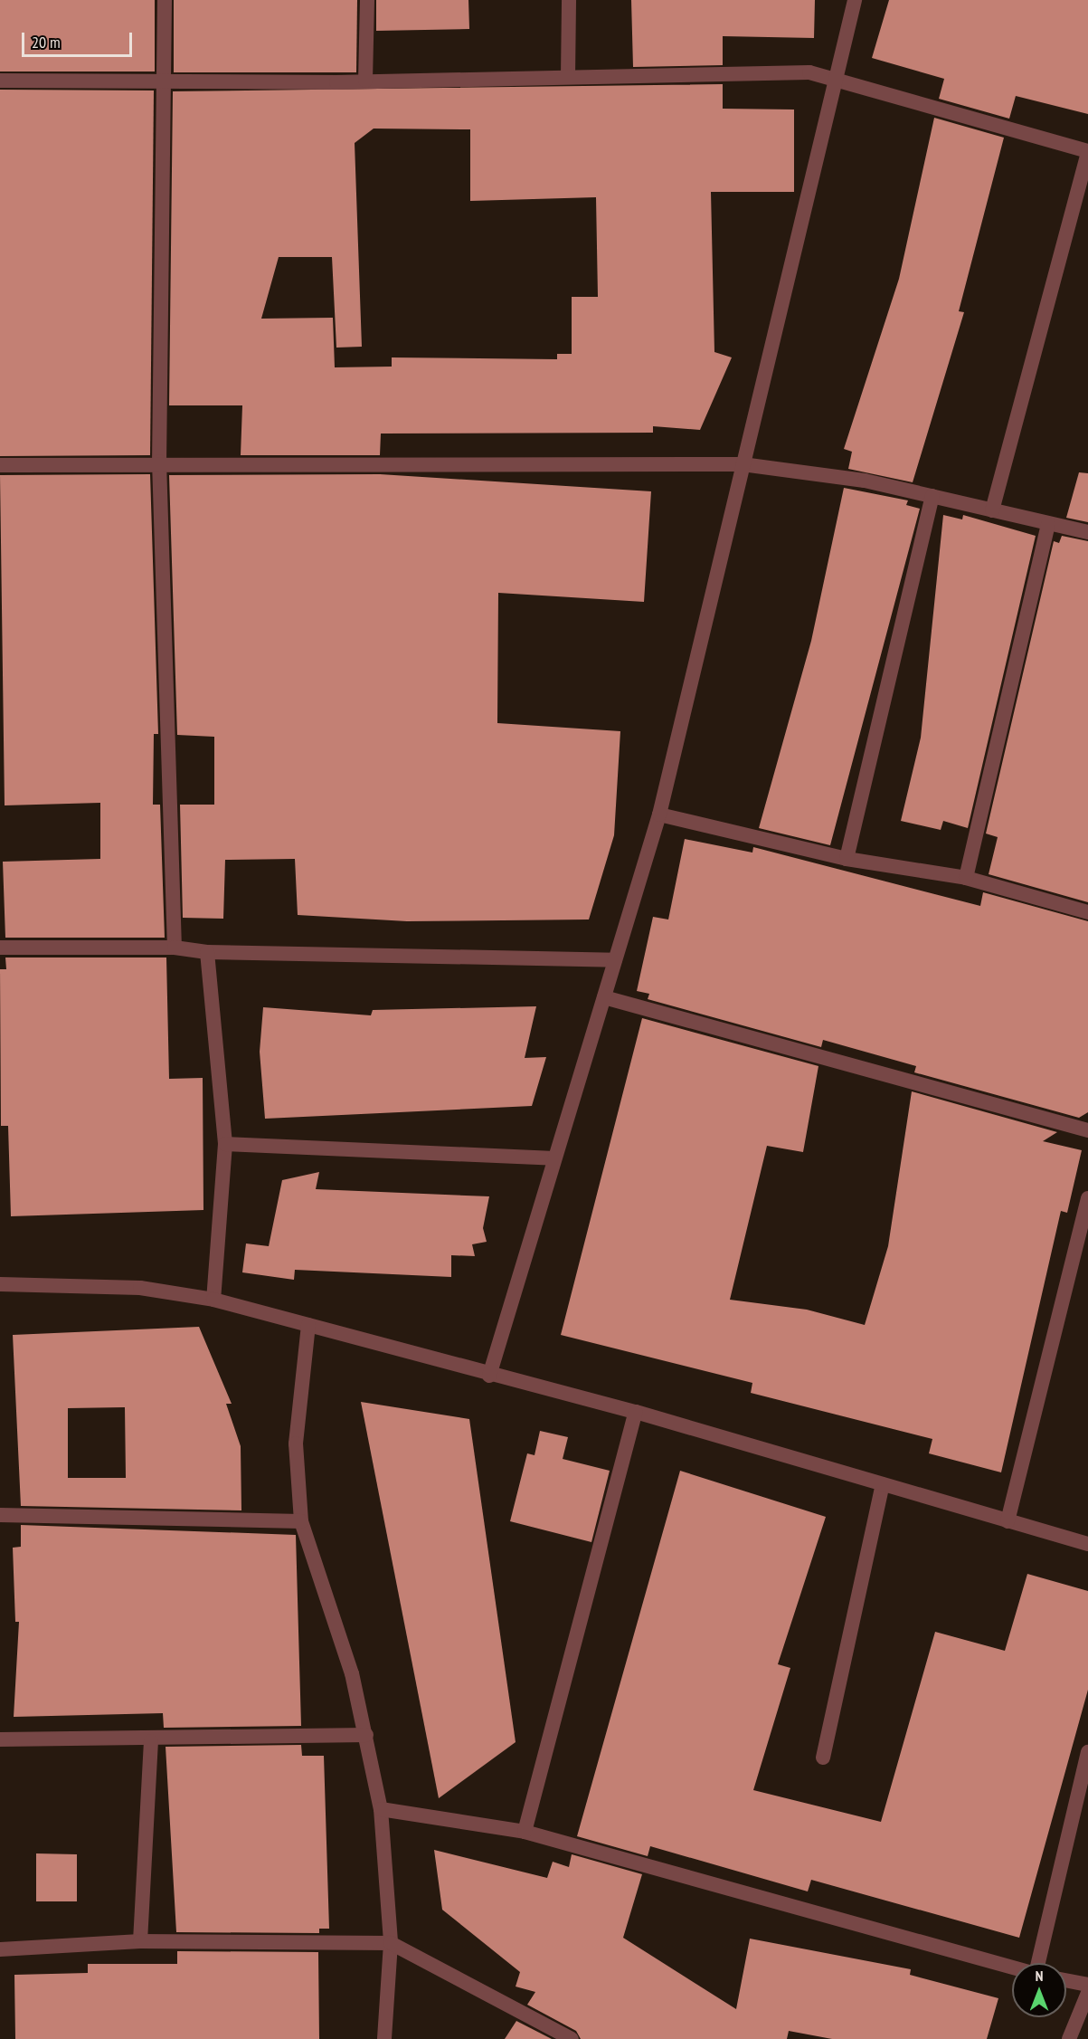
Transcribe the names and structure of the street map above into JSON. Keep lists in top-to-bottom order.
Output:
{
  "scale_bar": "20 m",
  "north": "top"
}
